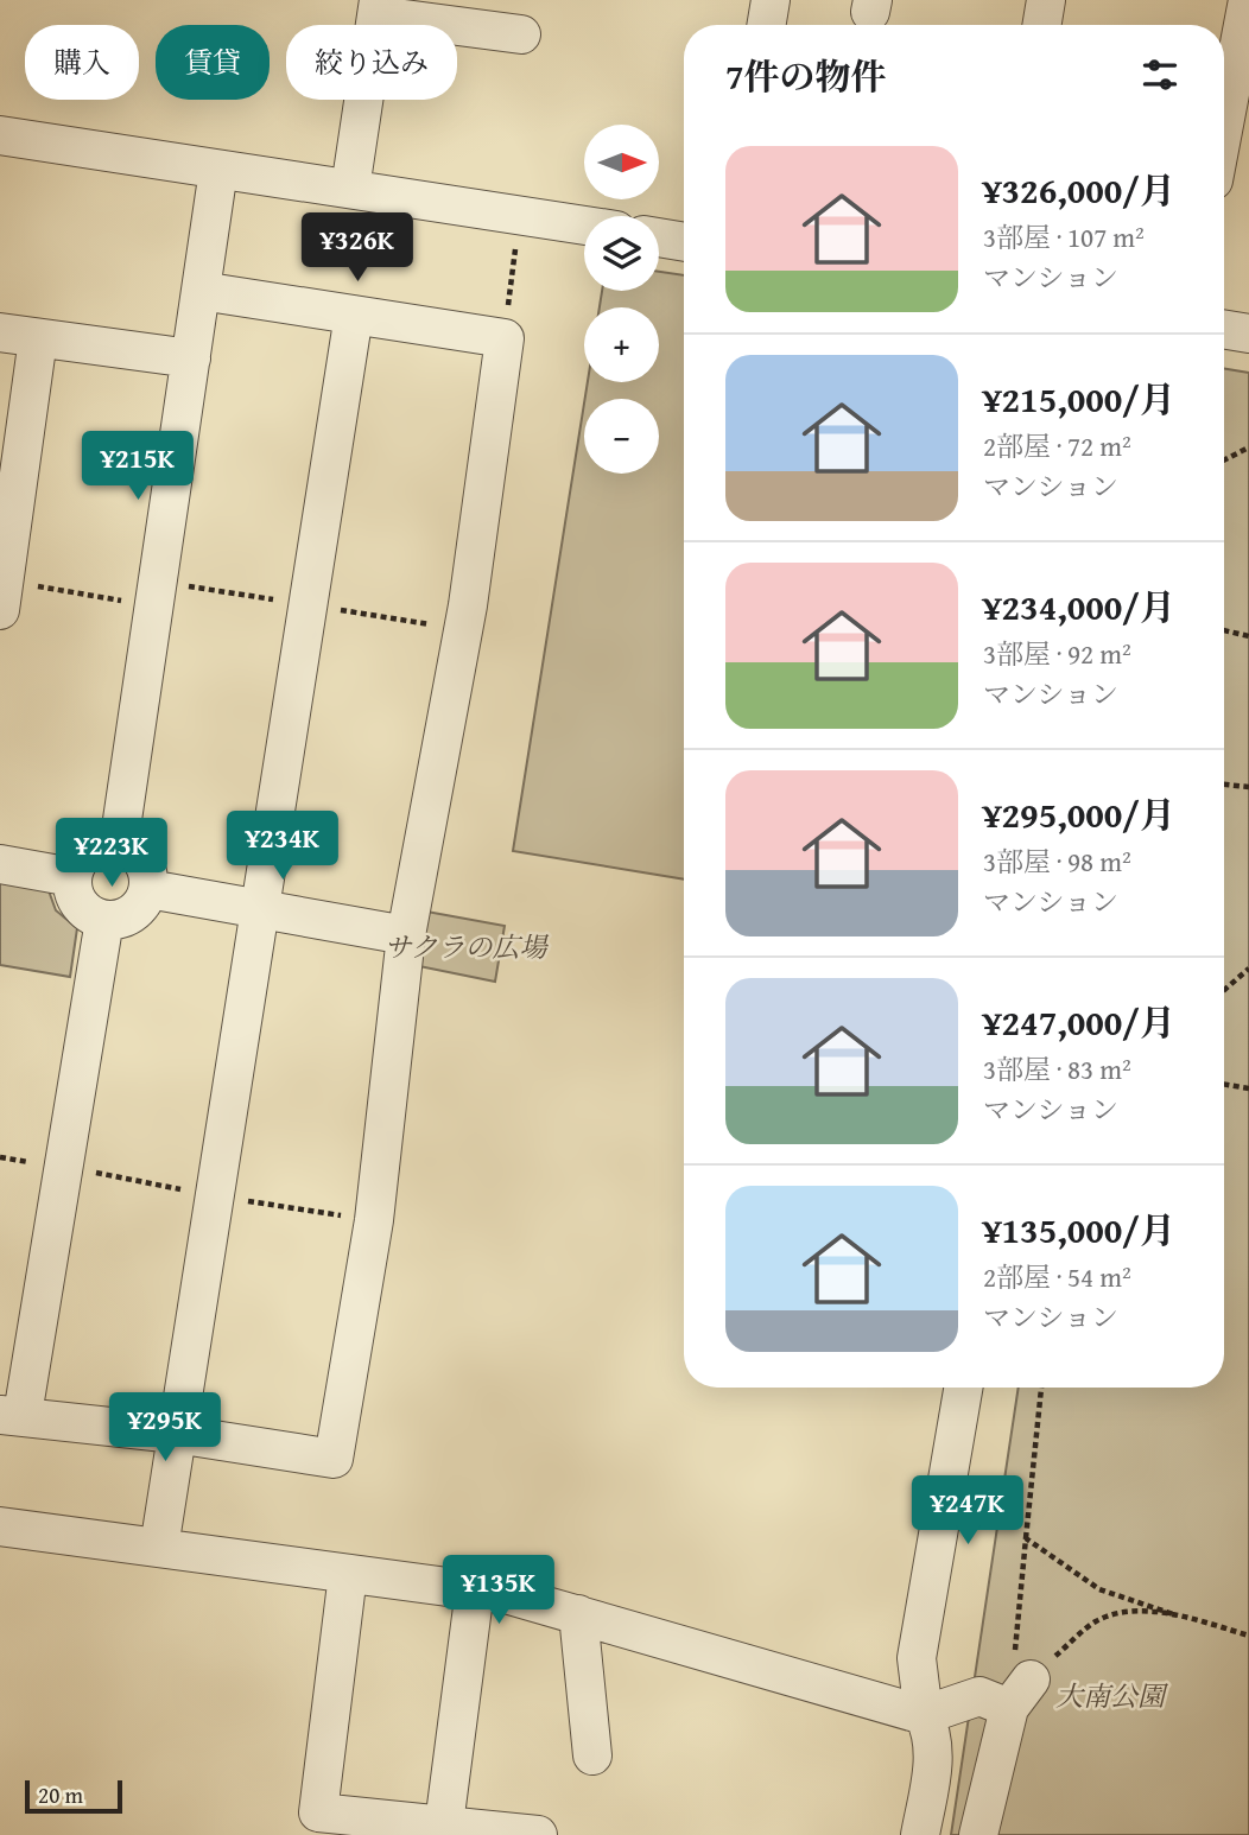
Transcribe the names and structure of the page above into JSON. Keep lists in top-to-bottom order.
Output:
{
  "parks": ["サクラの広場", "大南公園"],
  "scale_bar": "20 m",
  "north": "right",
  "page": {
    "chip": ["購入", "賃貸", "絞り込み"],
    "heading": "7件の物件",
    "map_buttons": ["+", "−"],
    "list": [
      {
        "name": "¥326,000/月",
        "note": "3部屋 · 107 m² · マンション"
      },
      {
        "name": "¥215,000/月",
        "note": "2部屋 · 72 m² · マンション"
      },
      {
        "name": "¥234,000/月",
        "note": "3部屋 · 92 m² · マンション"
      },
      {
        "name": "¥295,000/月",
        "note": "3部屋 · 98 m² · マンション"
      },
      {
        "name": "¥247,000/月",
        "note": "3部屋 · 83 m² · マンション"
      },
      {
        "name": "¥135,000/月",
        "note": "2部屋 · 54 m² · マンション"
      }
    ],
    "price": [
      "¥326K",
      "¥215K",
      "¥234K",
      "¥223K",
      "¥295K",
      "¥247K",
      "¥135K"
    ],
    "scale": "20 m"
  }
}
